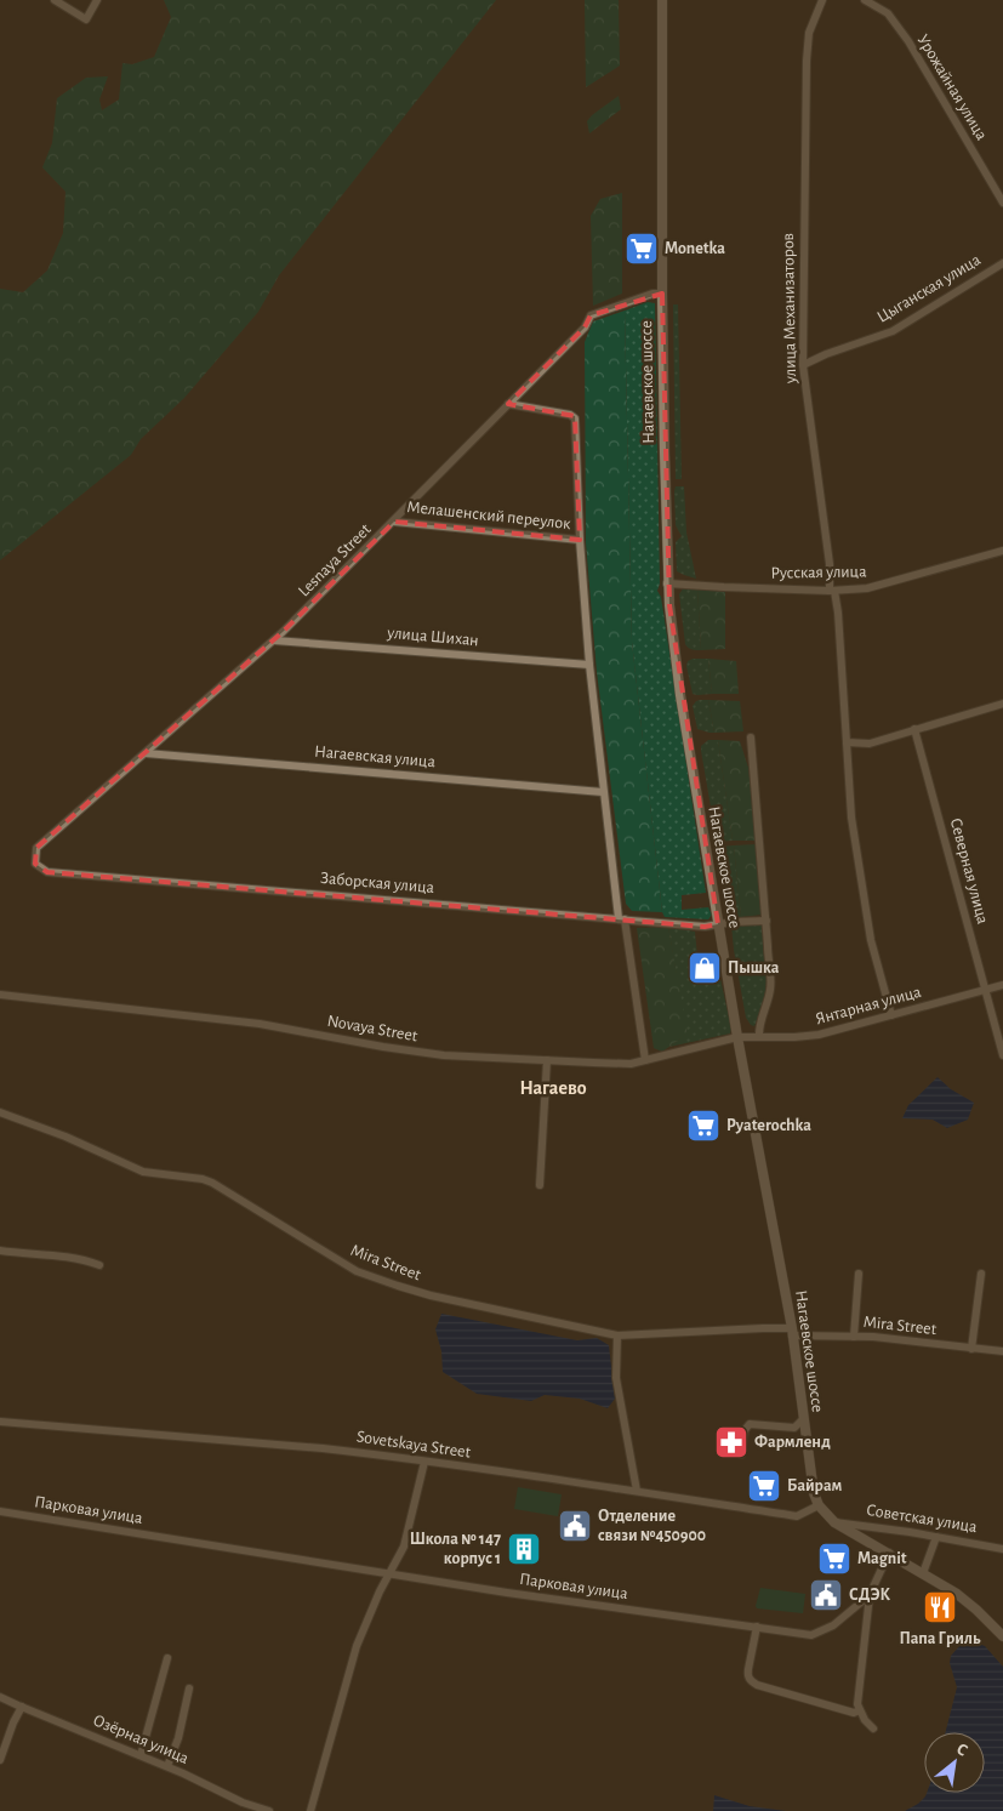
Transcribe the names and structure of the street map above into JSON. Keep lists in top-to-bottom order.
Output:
{
  "streets": {
    "street": [
      "Урожайная улица",
      "Цыганская улица",
      "улица Механизаторов",
      "Нагаевское шоссе",
      "Мелашенский переулок",
      "Lesnaya Street",
      "Русская улица",
      "улица Шихан",
      "Нагаевская улица",
      "Северная улица",
      "Заборская улица",
      "Янтарная улица",
      "Novaya Street",
      "Mira Street",
      "Sovetskaya Street",
      "Парковая улица",
      "Советская улица",
      "Озёрная улица"
    ]
  },
  "crossings": [
    ["Цыганская улица", "улица Механизаторов"],
    ["улица Механизаторов", "Русская улица"],
    ["улица Механизаторов", "Янтарная улица"],
    ["Нагаевское шоссе", "Lesnaya Street"],
    ["Нагаевское шоссе", "Русская улица"],
    ["Нагаевское шоссе", "Заборская улица"],
    ["Нагаевское шоссе", "Янтарная улица"],
    ["Нагаевское шоссе", "Novaya Street"],
    ["Нагаевское шоссе", "Mira Street"],
    ["Нагаевское шоссе", "Sovetskaya Street"],
    ["Нагаевское шоссе", "Парковая улица"],
    ["Нагаевское шоссе", "Советская улица"],
    ["Мелашенский переулок", "Lesnaya Street"],
    ["Lesnaya Street", "улица Шихан"],
    ["Lesnaya Street", "Нагаевская улица"],
    ["Lesnaya Street", "Заборская улица"],
    ["Северная улица", "Янтарная улица"],
    ["Янтарная улица", "Novaya Street"]
  ],
  "districts": ["Нагаево"],
  "places": {
    "supermarket": [
      "Monetka",
      "Pyaterochka",
      "Байрам",
      "Magnit"
    ],
    "shop": ["Пышка"],
    "pharmacy": ["Фармленд"],
    "public building": ["Отделение связи №450900", "СДЭК"],
    "building": ["Школа № 147 корпус 1"],
    "restaurant": ["Папа Гриль"]
  },
  "north": "top right"
}
